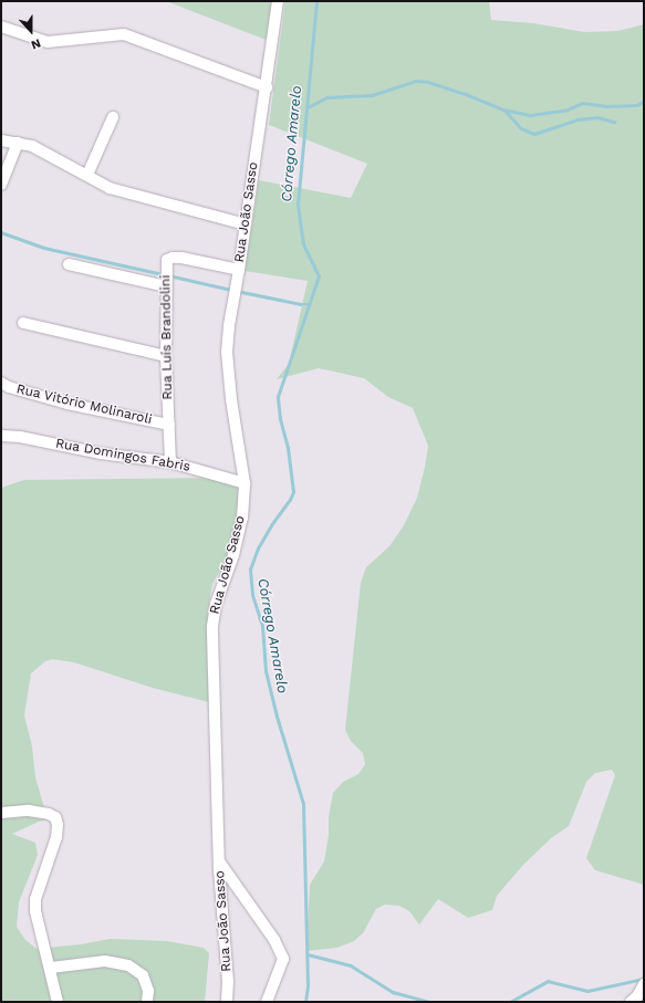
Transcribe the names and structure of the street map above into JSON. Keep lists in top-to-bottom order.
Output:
{
  "streets": {
    "street": [
      "Rua João Sasso",
      "Rua Luís Brandolini",
      "Rua Vitório Molinaroli",
      "Rua Domingos Fabris"
    ]
  },
  "crossings": [
    ["Rua João Sasso", "Rua Luís Brandolini"],
    ["Rua João Sasso", "Rua Domingos Fabris"],
    ["Rua Luís Brandolini", "Rua Vitório Molinaroli"],
    ["Rua Luís Brandolini", "Rua Domingos Fabris"]
  ],
  "water": ["Córrego Amarelo"],
  "north": "bottom"
}
